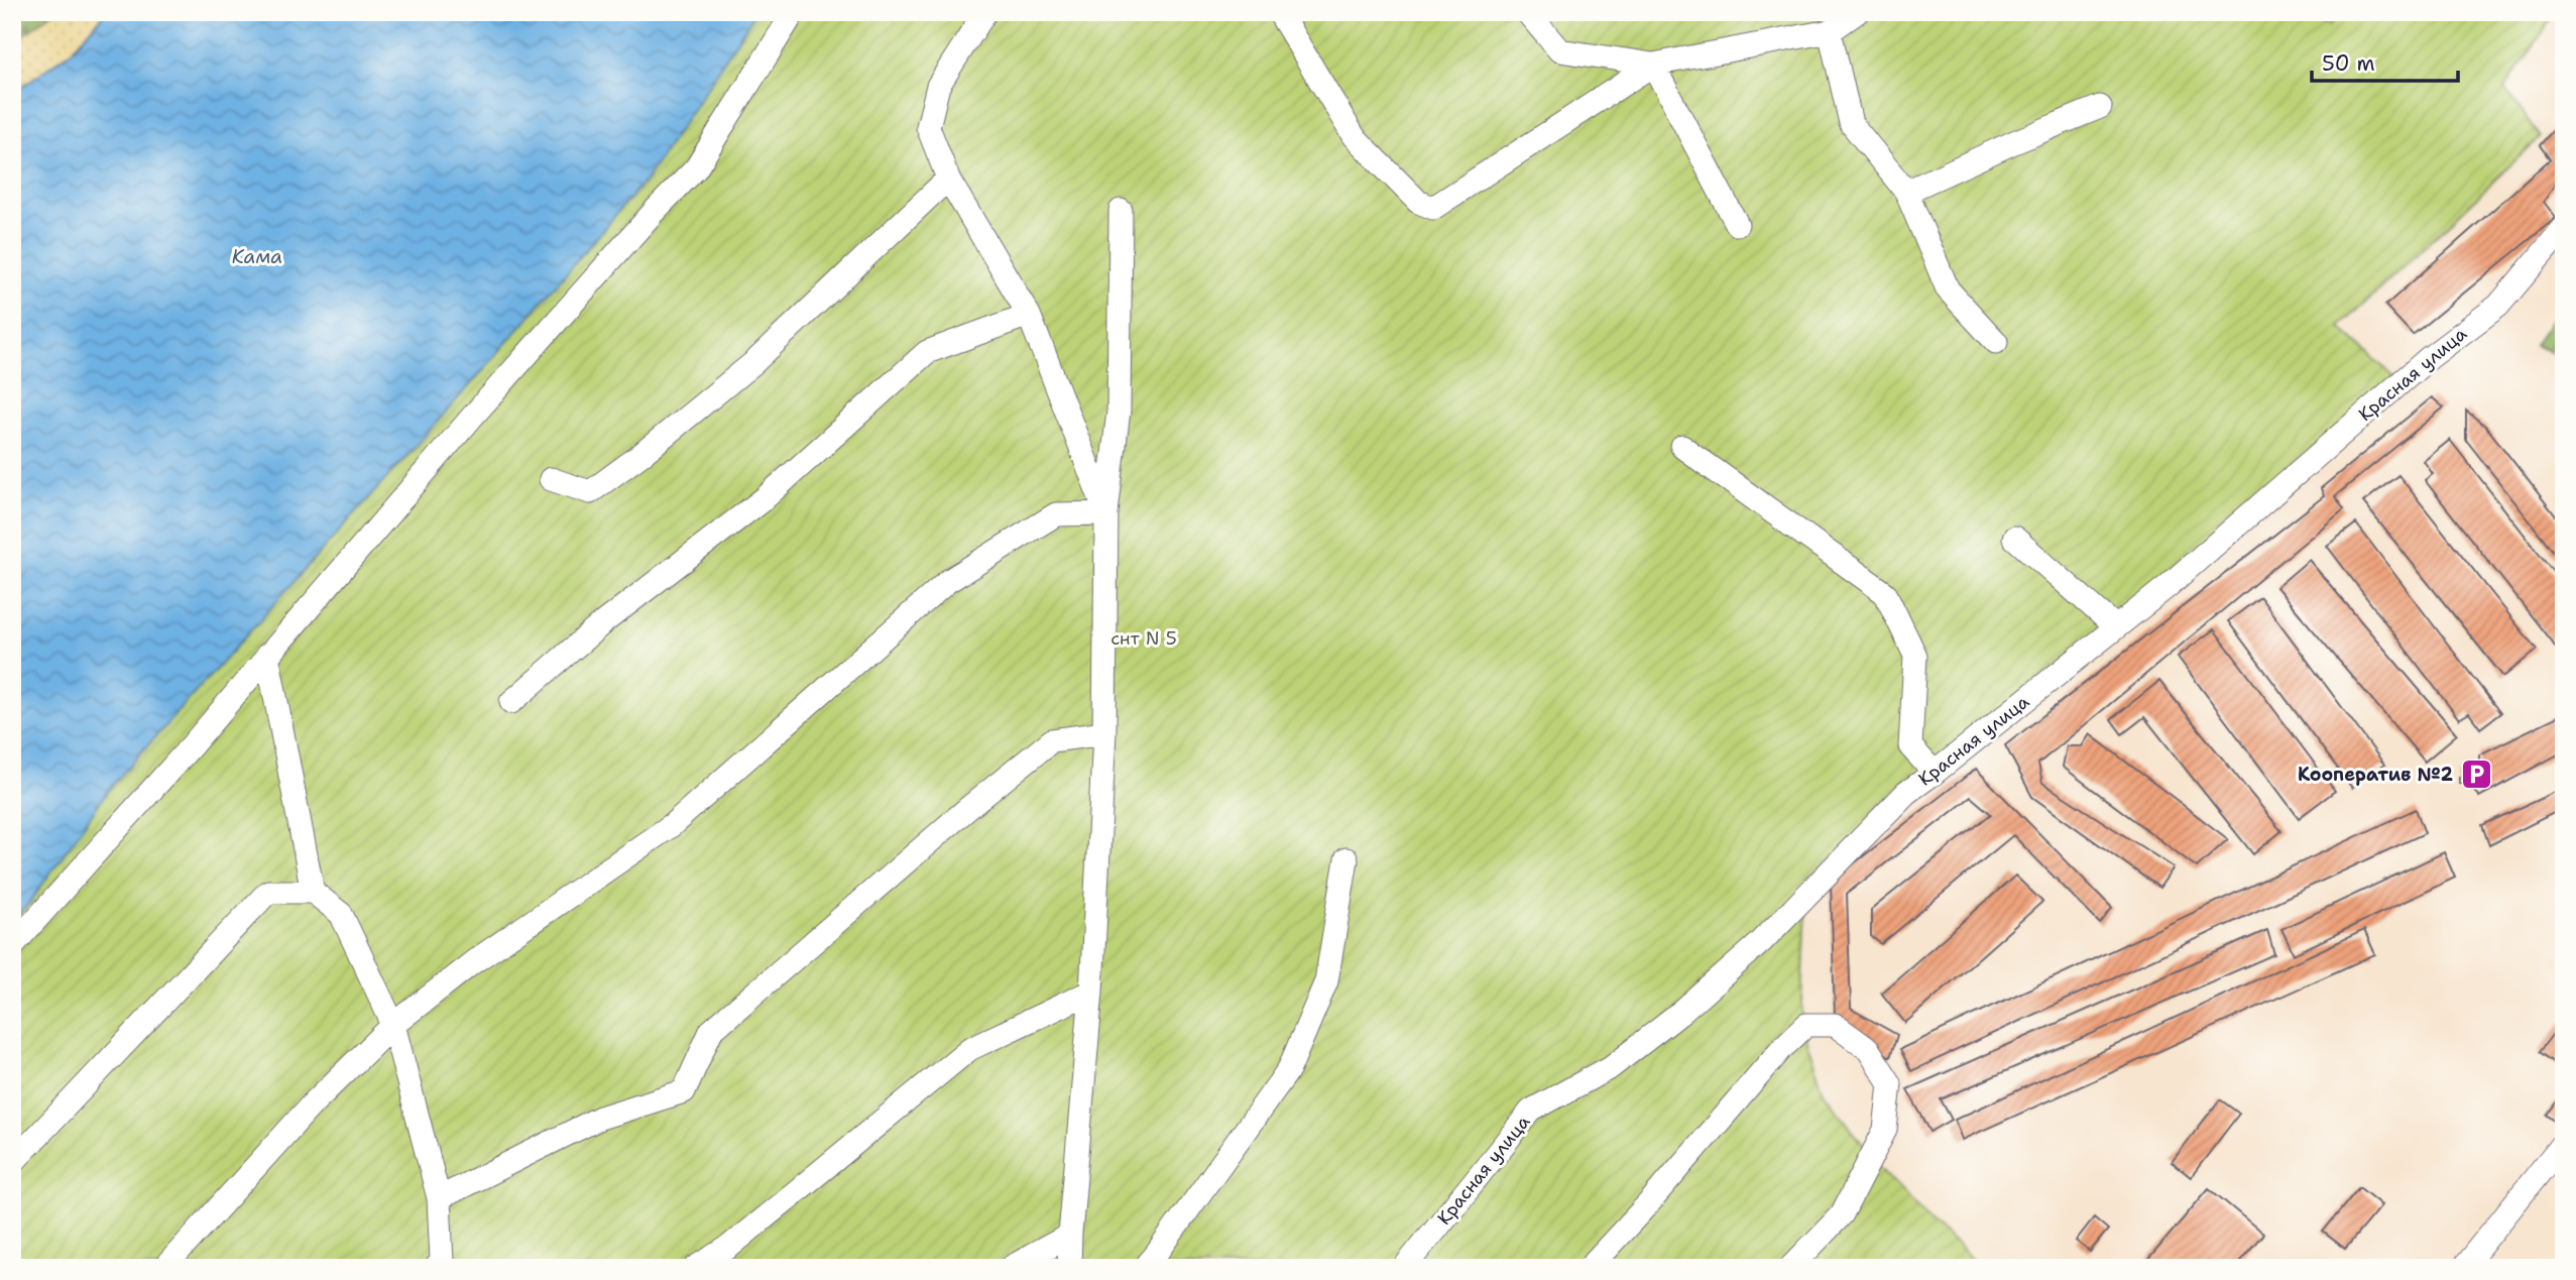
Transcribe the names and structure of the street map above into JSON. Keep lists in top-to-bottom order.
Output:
{
  "streets": {
    "street": ["Красная улица"]
  },
  "water": ["Кама"],
  "parks": ["снт N 5"],
  "places": {
    "parking": ["Кооператив №2"]
  },
  "scale_bar": "50 m"
}
